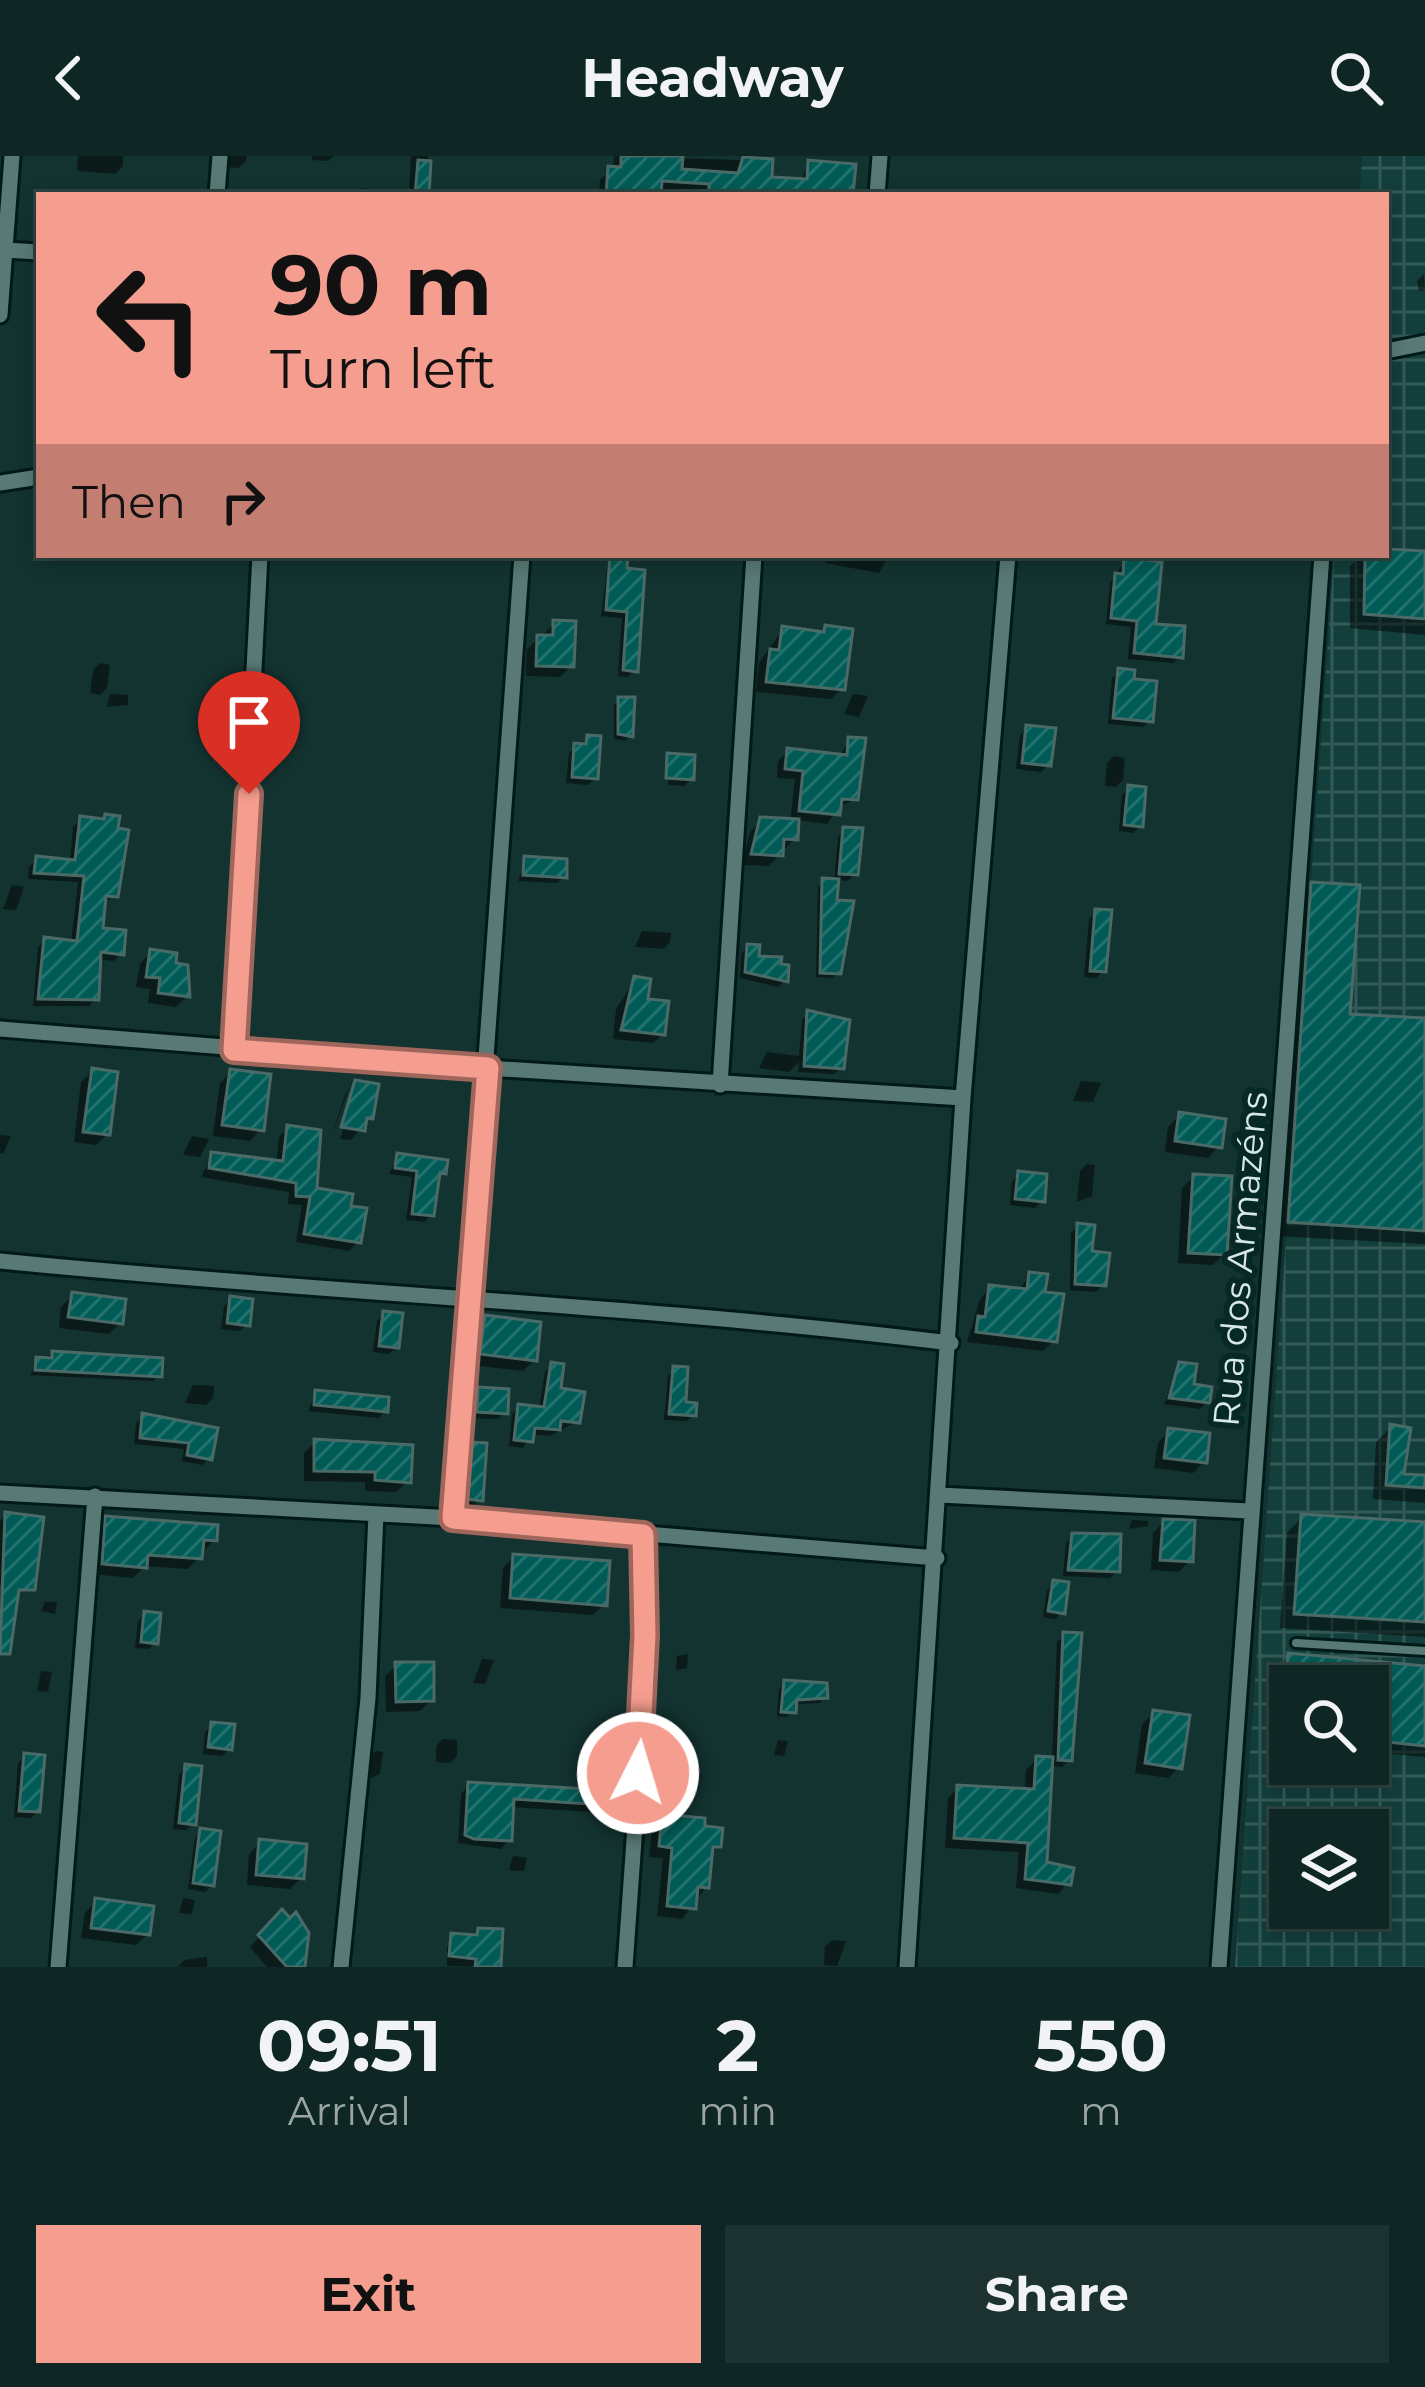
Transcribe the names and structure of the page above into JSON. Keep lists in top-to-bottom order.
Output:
{
  "streets": {
    "street": ["Rua dos Armazéns"]
  },
  "page": {
    "header": "Headway",
    "turn": ["90 m", "Turn left"],
    "then": "Then",
    "eta": [
      "09:51",
      "Arrival",
      "2",
      "min",
      "550",
      "m"
    ],
    "buttons": ["Exit", "Share"]
  }
}
